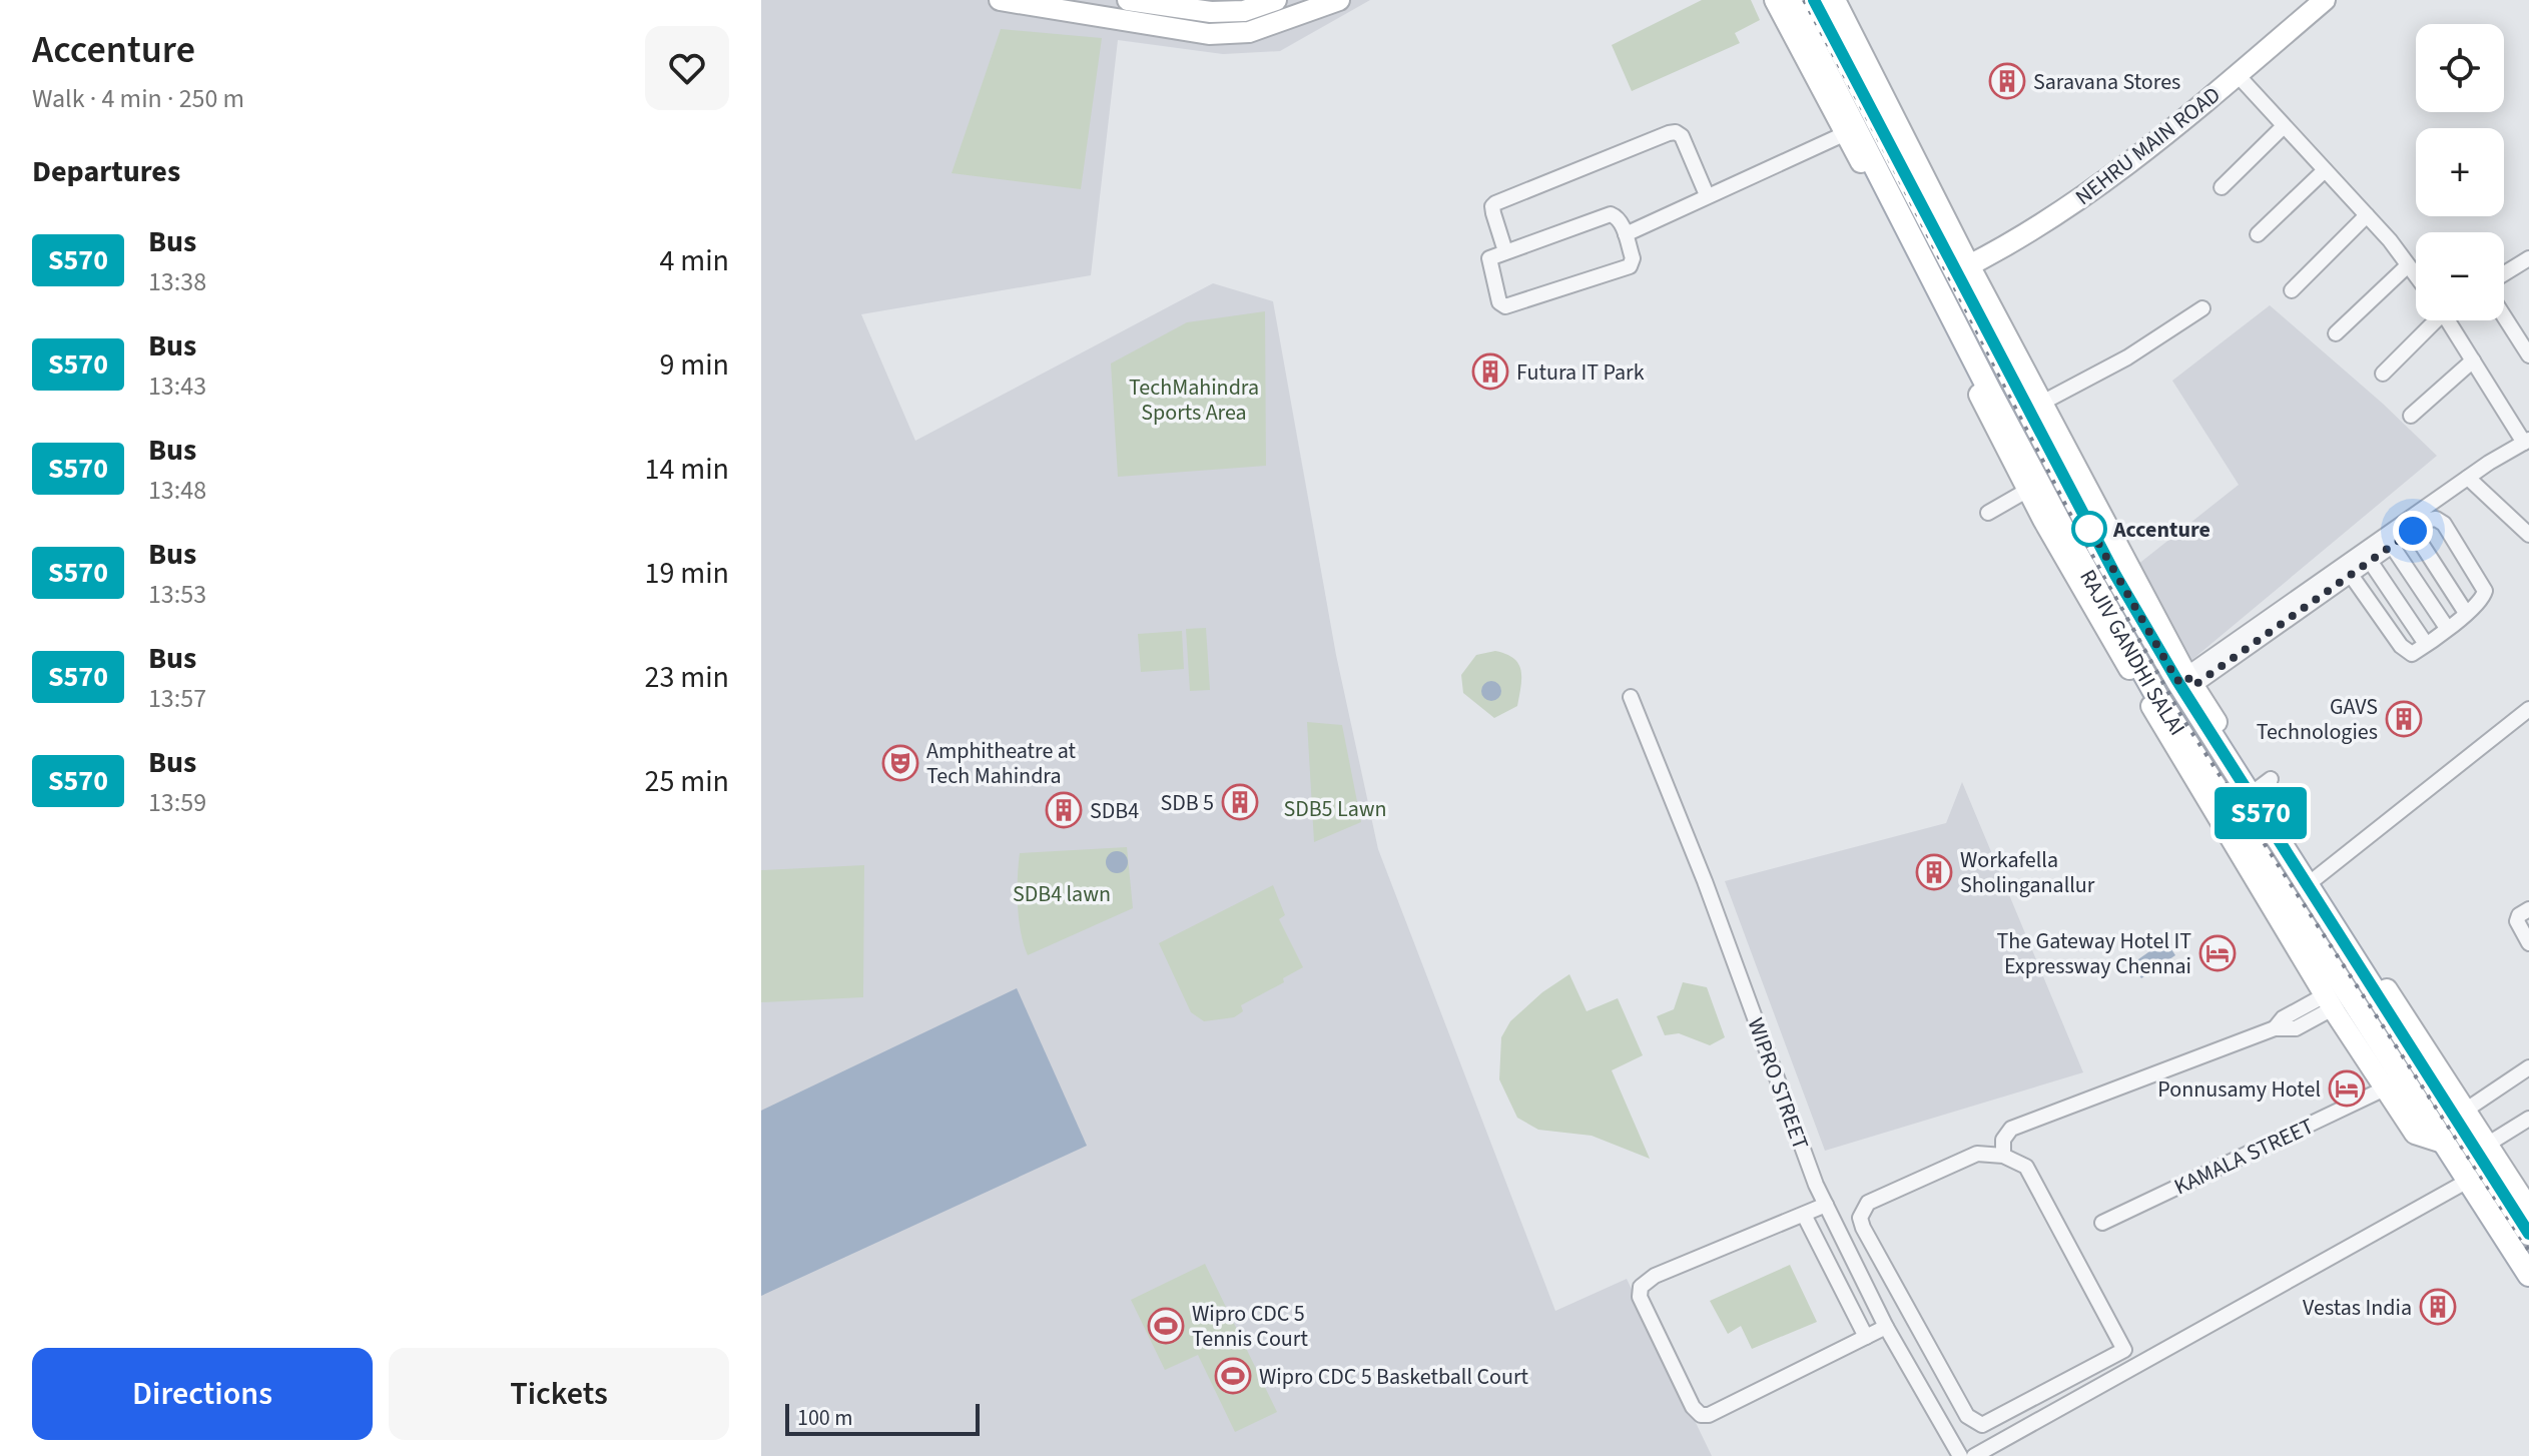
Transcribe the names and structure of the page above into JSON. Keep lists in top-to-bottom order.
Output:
{
  "streets": {
    "main road": ["RAJIV GANDHI SALAI"],
    "street": ["NEHRU MAIN ROAD", "WIPRO STREET", "KAMALA STREET"]
  },
  "crossings": [
    ["NEHRU MAIN ROAD", "RAJIV GANDHI SALAI"]
  ],
  "parks": ["TechMahindra Sports Area", "SDB5 Lawn", "SDB4 lawn"],
  "places": {
    "building": [
      "Saravana Stores",
      "Futura IT Park",
      "GAVS Technologies",
      "SDB 5",
      "SDB4",
      "Workafella Sholinganallur",
      "Vestas India"
    ],
    "other": ["Accenture"],
    "theatre": ["Amphitheatre at Tech Mahindra"],
    "hotel": ["The Gateway Hotel IT Expressway Chennai", "Ponnusamy Hotel"],
    "sports": ["Wipro CDC 5 Tennis Court", "Wipro CDC 5 Basketball Court"]
  },
  "lines": ["bus line S570"],
  "scale_bar": "100 m",
  "page": {
    "heading": [
      ["Accenture", "Walk · 4 min · 250 m"],
      "Departures"
    ],
    "on_map": "S570",
    "map_buttons": ["+", "−"],
    "list": [
      {
        "mark": "S570",
        "name": "Bus",
        "note": "13:38",
        "value": "4 min"
      },
      {
        "mark": "S570",
        "name": "Bus",
        "note": "13:43",
        "value": "9 min"
      },
      {
        "mark": "S570",
        "name": "Bus",
        "note": "13:48",
        "value": "14 min"
      },
      {
        "mark": "S570",
        "name": "Bus",
        "note": "13:53",
        "value": "19 min"
      },
      {
        "mark": "S570",
        "name": "Bus",
        "note": "13:57",
        "value": "23 min"
      },
      {
        "mark": "S570",
        "name": "Bus",
        "note": "13:59",
        "value": "25 min"
      }
    ],
    "buttons": ["Directions", "Tickets"],
    "scale": "100 m"
  }
}
